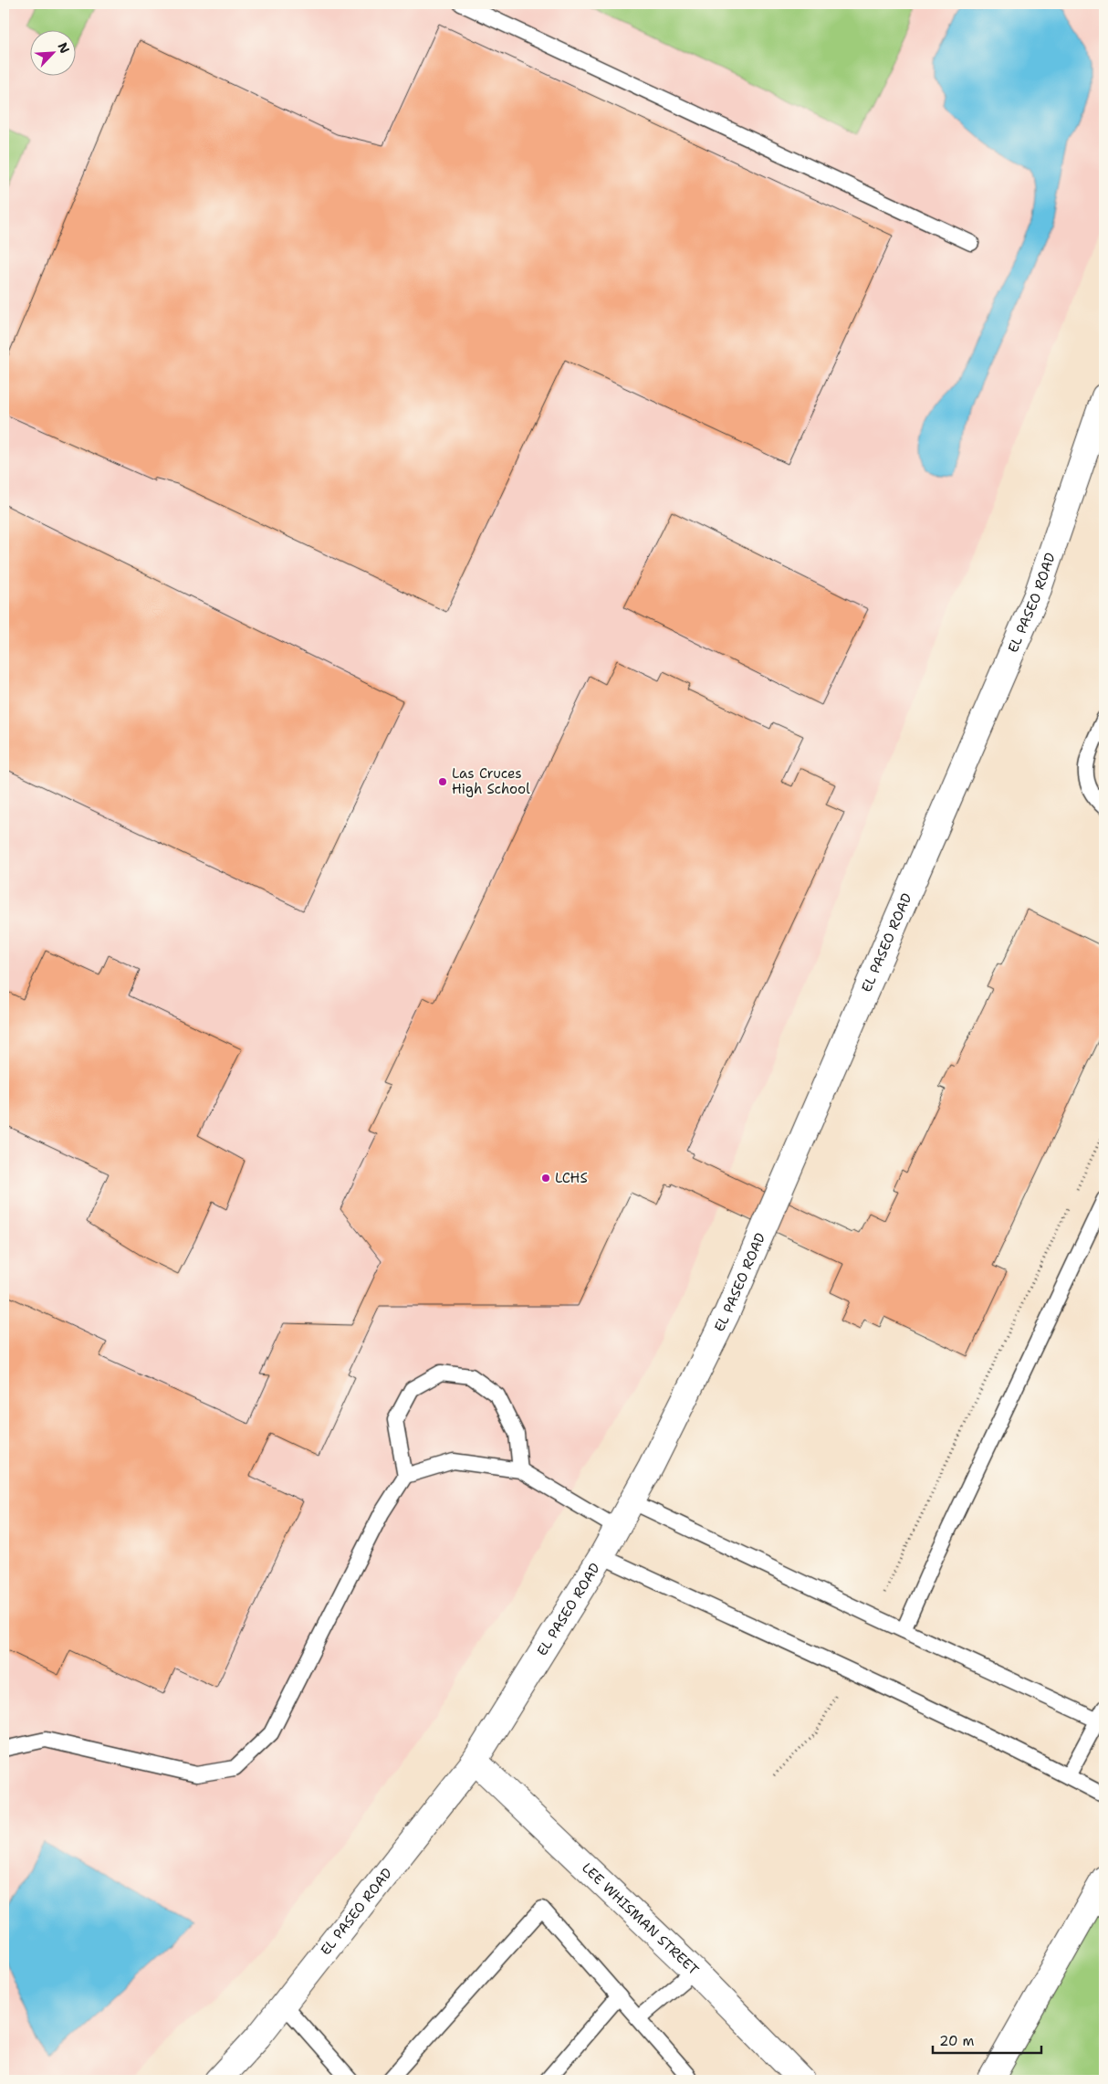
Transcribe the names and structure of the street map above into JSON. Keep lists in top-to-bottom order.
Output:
{
  "streets": {
    "main road": ["EL PASEO ROAD", "LEE WHISMAN STREET"]
  },
  "crossings": [
    ["EL PASEO ROAD", "LEE WHISMAN STREET"]
  ],
  "places": ["Las Cruces High School", "LCHS"],
  "scale_bar": "20 m",
  "north": "top right"
}
